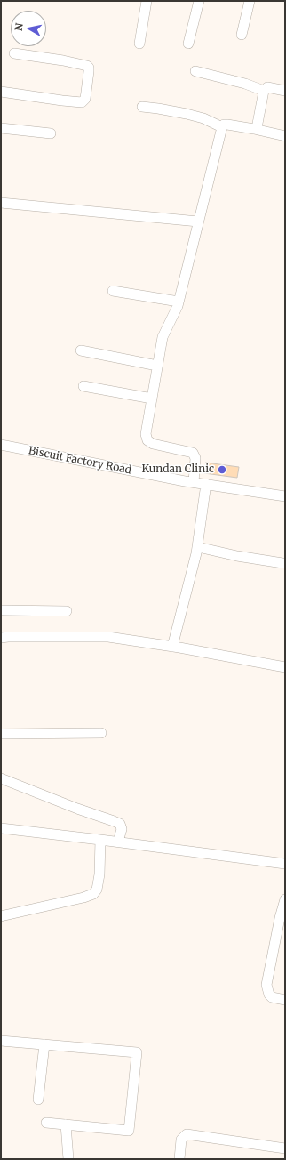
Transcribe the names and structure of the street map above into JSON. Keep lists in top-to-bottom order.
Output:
{
  "streets": {
    "street": ["Biscuit Factory Road"]
  },
  "places": ["Kundan Clinic"],
  "north": "left"
}
